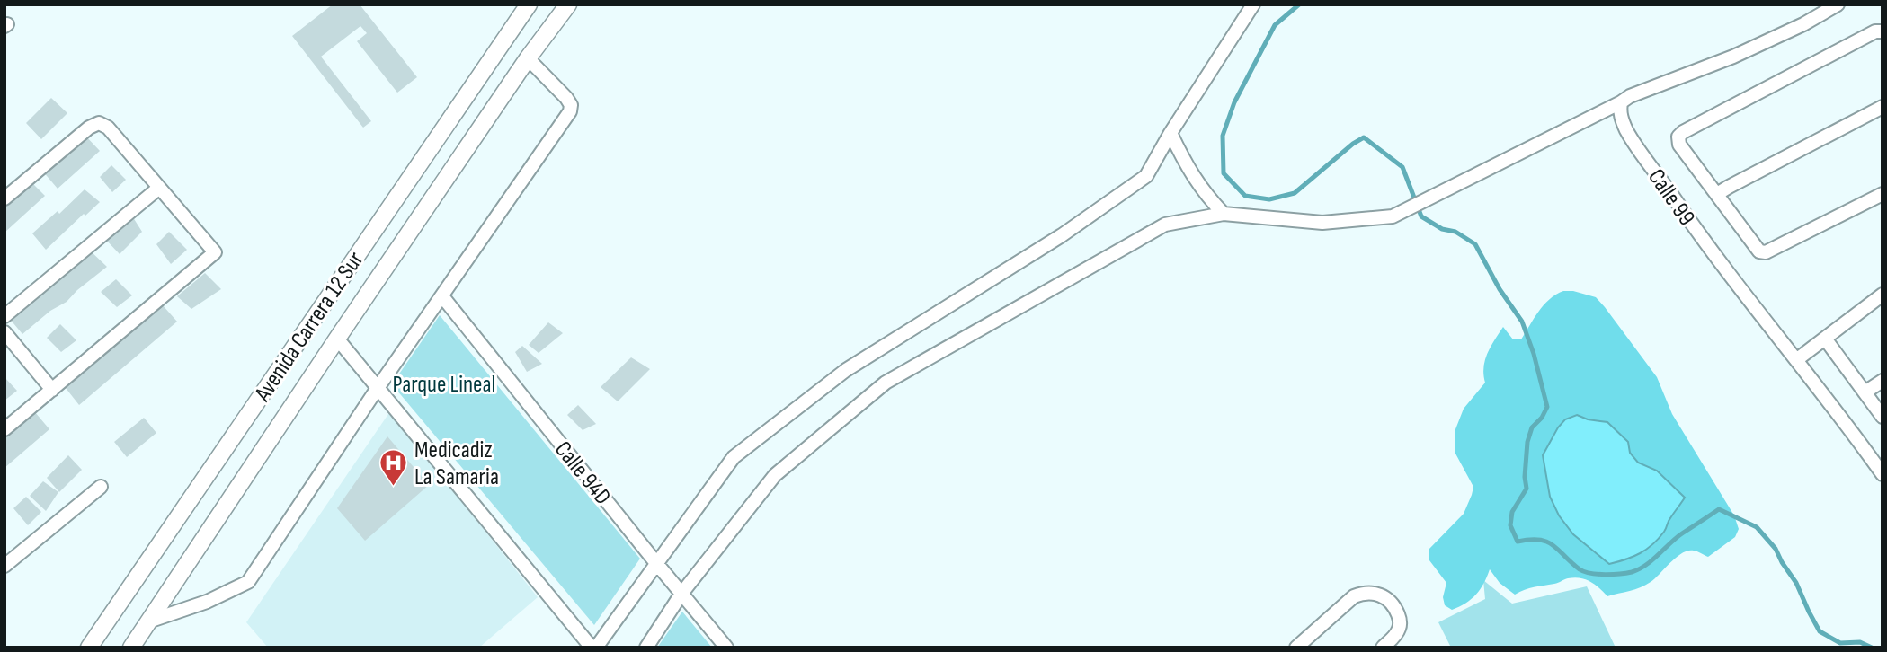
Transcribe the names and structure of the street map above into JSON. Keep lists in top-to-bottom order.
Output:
{
  "streets": {
    "street": ["Calle 99", "Avenida Carrera 12 Sur", "Calle 94D"]
  },
  "parks": ["Parque Lineal"],
  "places": {
    "hospital": ["Medicadiz La Samaria"]
  }
}
